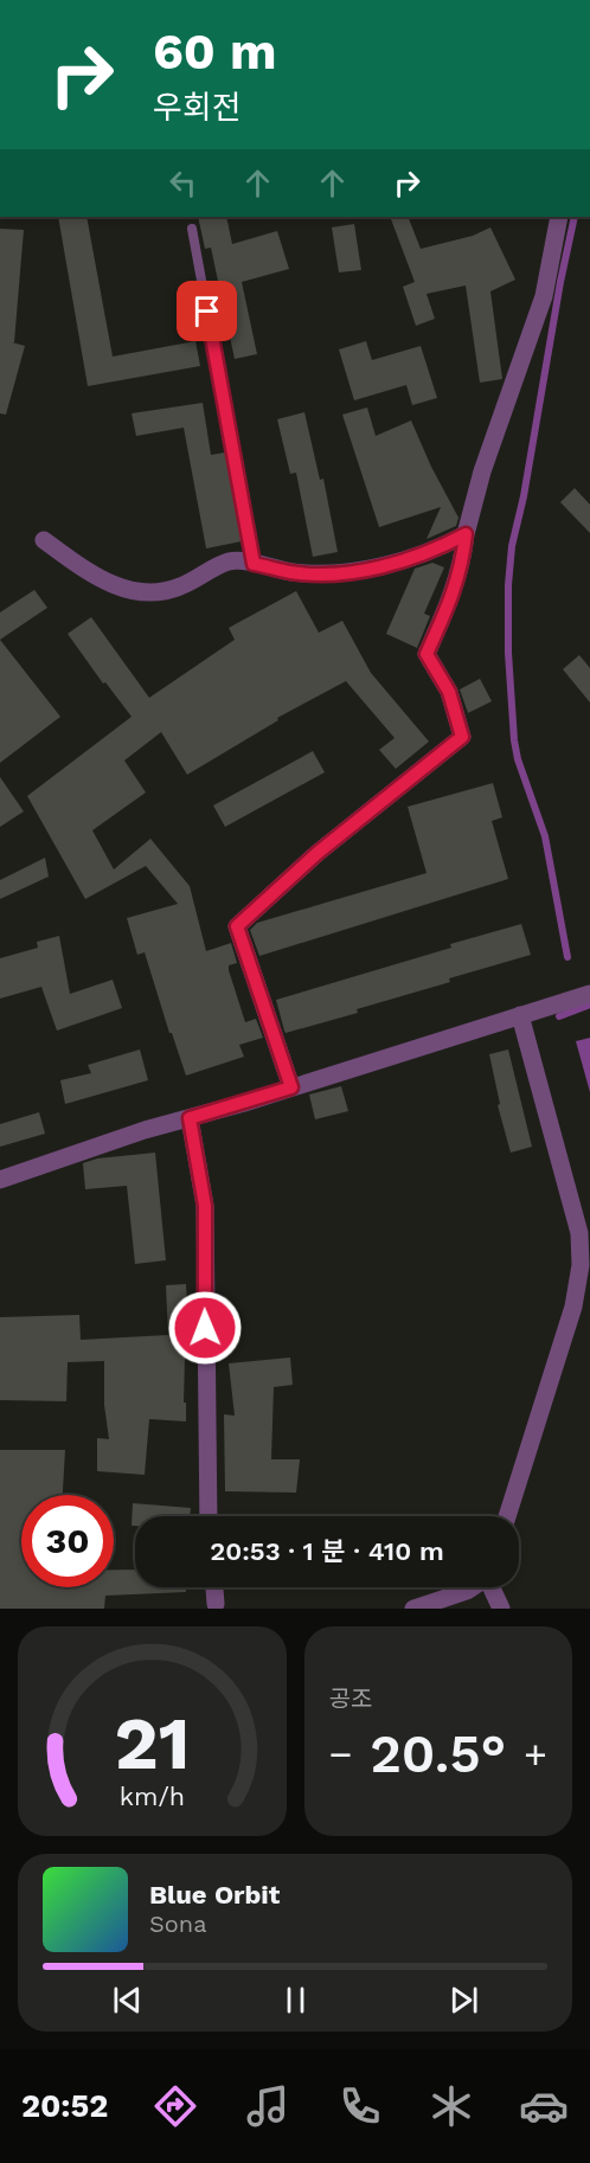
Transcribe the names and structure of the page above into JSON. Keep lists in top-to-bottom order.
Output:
{
  "page": {
    "turn": ["60 m", "우회전"],
    "limit": "30",
    "trip": "20:53 · 1 분 · 410 m",
    "tile": "공조",
    "heat": ["−", "20.5°", "+"],
    "song": ["Blue Orbit", "Sona"],
    "tabs": "20:52",
    "gauge": ["21", "km/h"]
  }
}
